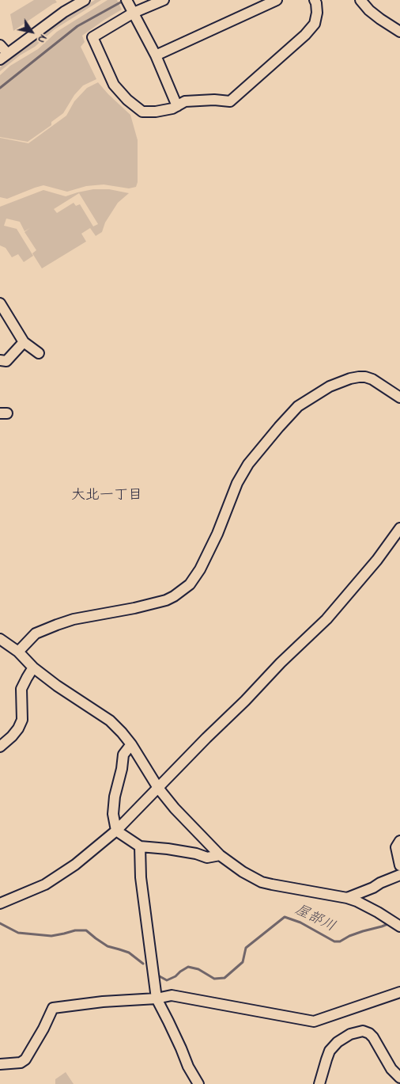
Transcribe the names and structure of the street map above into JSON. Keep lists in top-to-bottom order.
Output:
{
  "districts": ["大北一丁目"],
  "water": ["屋部川"],
  "north": "bottom right"
}
